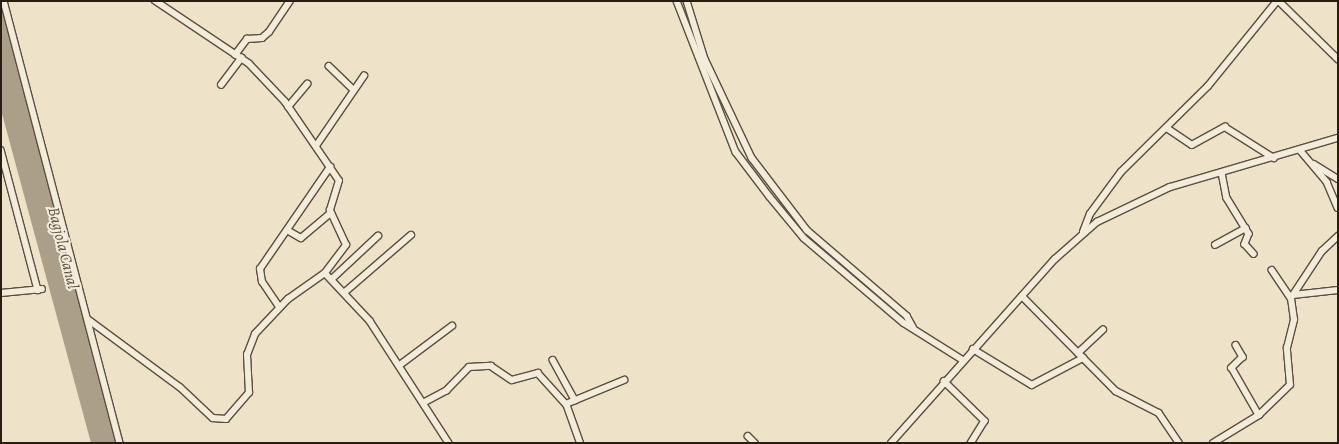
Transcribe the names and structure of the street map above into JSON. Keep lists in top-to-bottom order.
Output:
{
  "water": ["Bagjola Canal"]
}
